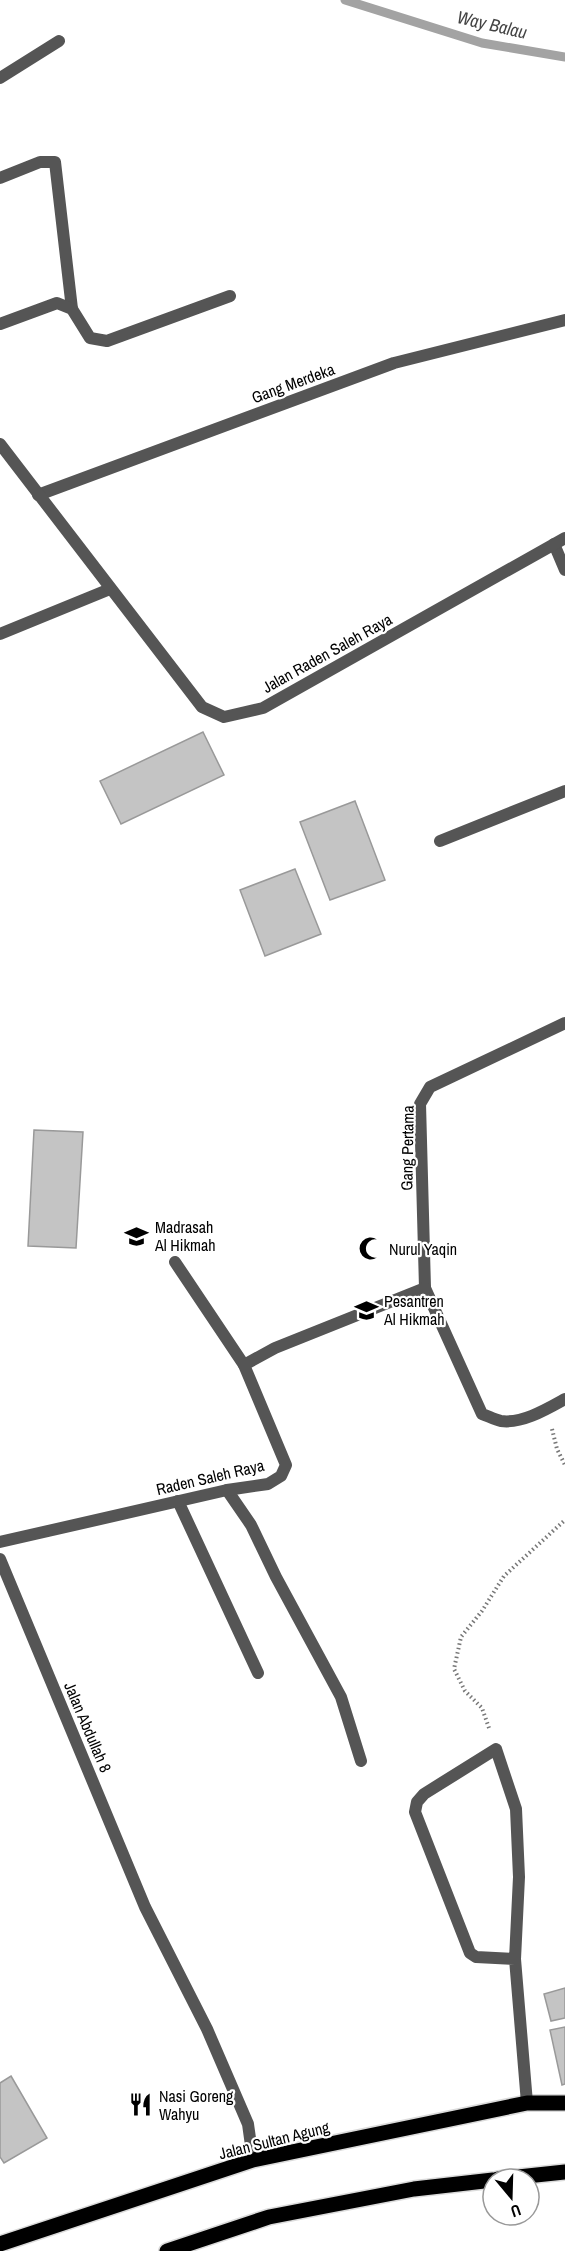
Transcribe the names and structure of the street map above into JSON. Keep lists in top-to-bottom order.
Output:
{
  "streets": {
    "main road": ["Jalan Sultan Agung"],
    "street": [
      "Gang Merdeka",
      "Jalan Raden Saleh Raya",
      "Gang Pertama",
      "Raden Saleh Raya",
      "Jalan Abdullah 8"
    ]
  },
  "crossings": [
    ["Gang Merdeka", "Jalan Raden Saleh Raya"],
    ["Jalan Abdullah 8", "Jalan Sultan Agung"]
  ],
  "water": ["Way Balau"],
  "places": {
    "school or university": ["Madrasah Al Hikmah", "Pesantren Al Hikmah"],
    "mosque": ["Nurul Yaqin"],
    "restaurant": ["Nasi Goreng Wahyu"]
  },
  "north": "bottom"
}
